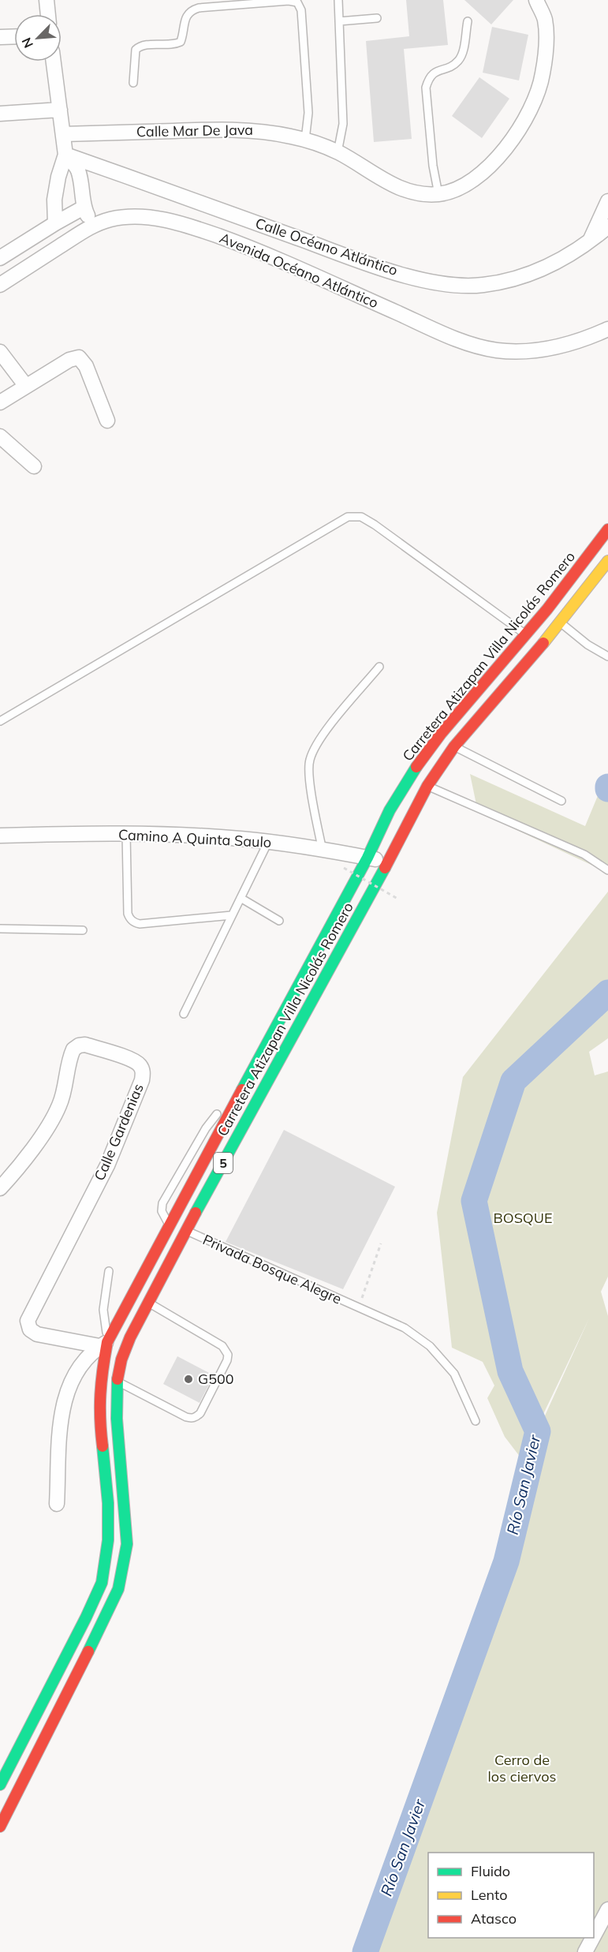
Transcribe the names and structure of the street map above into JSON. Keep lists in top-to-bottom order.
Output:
{
  "streets": {
    "main road": ["Carretera Atizapan Villa Nicolás Romero", "5"],
    "street": [
      "Calle Mar De Java",
      "Calle Océano Atlántico",
      "Avenida Océano Atlántico",
      "Camino A Quinta Saulo",
      "Calle Gardenias"
    ],
    "lane": ["Privada Bosque Alegre"]
  },
  "crossings": [
    ["Carretera Atizapan Villa Nicolás Romero", "Camino A Quinta Saulo"],
    ["Carretera Atizapan Villa Nicolás Romero", "Calle Gardenias"],
    ["Carretera Atizapan Villa Nicolás Romero", "Privada Bosque Alegre"]
  ],
  "water": ["Río San Javier"],
  "parks": ["BOSQUE", "Cerro de los ciervos"],
  "places": ["G500"],
  "legend": ["Fluido", "Lento", "Atasco"],
  "north": "bottom left"
}
